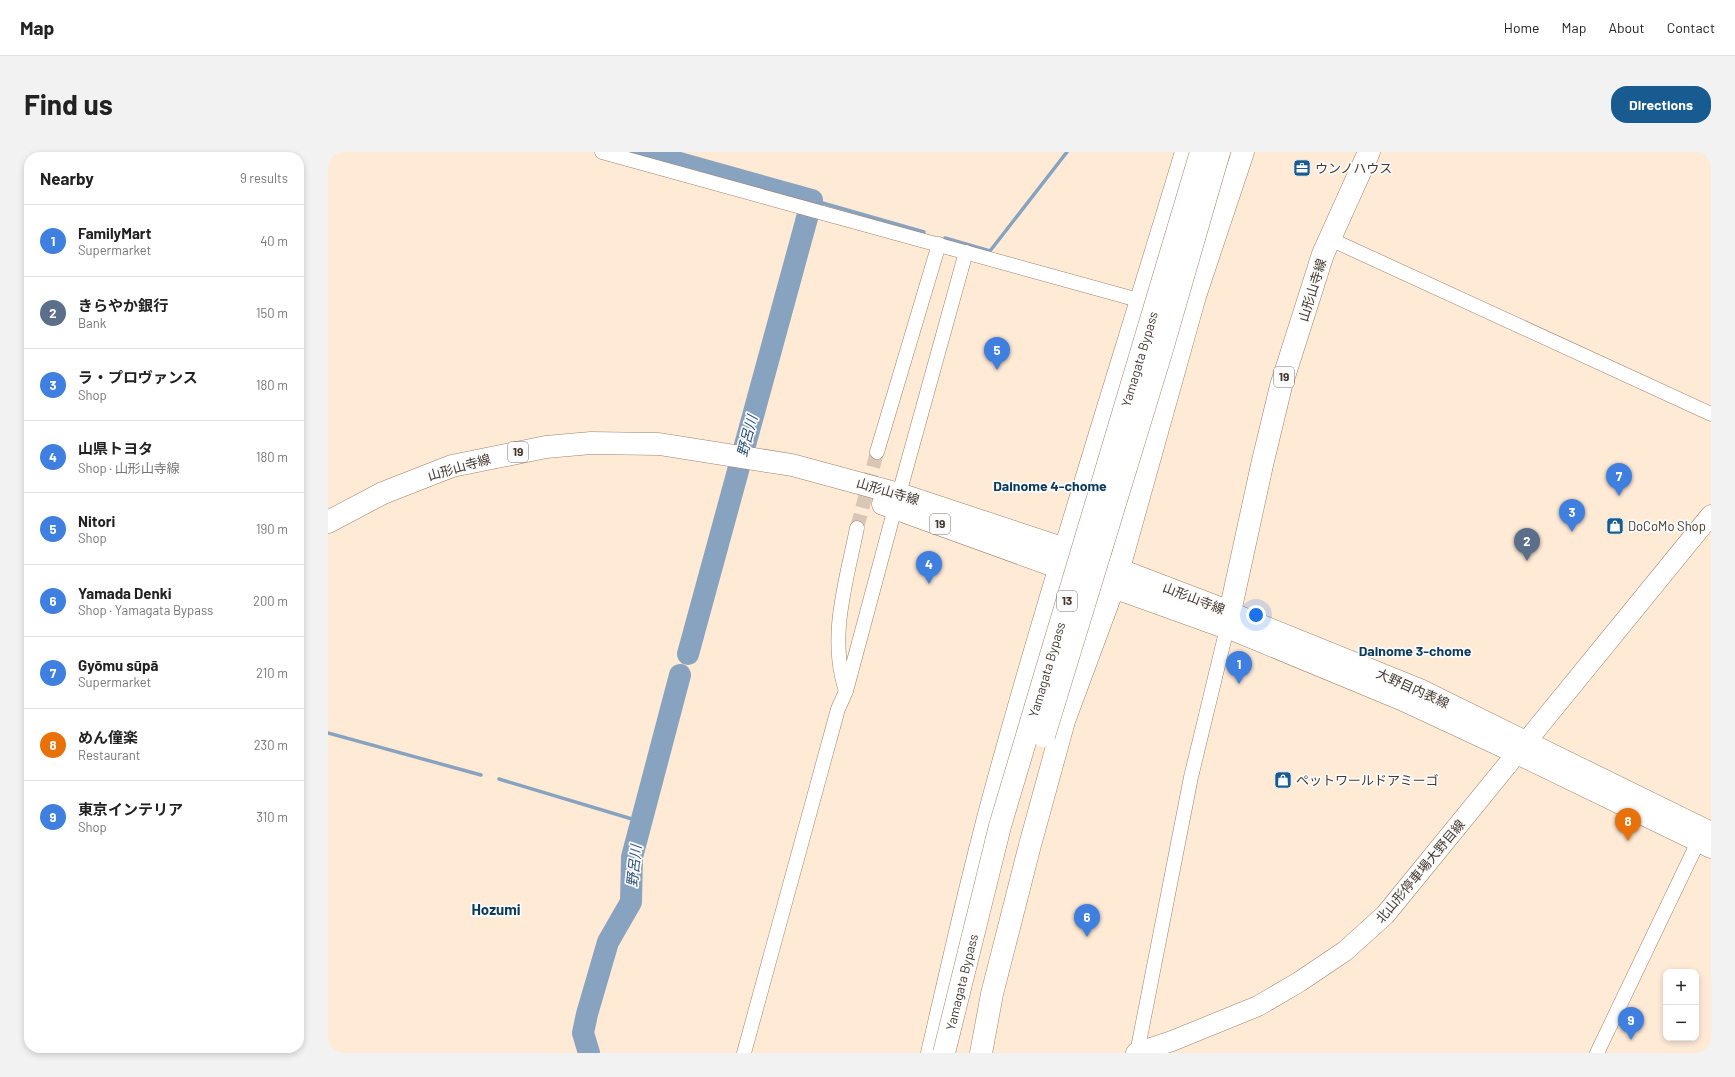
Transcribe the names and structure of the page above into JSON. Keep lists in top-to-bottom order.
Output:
{
  "streets": {
    "main road": [
      "山形山寺線",
      "Yamagata Bypass",
      "19",
      "13",
      "大野目内表線",
      "北山形停車場大野目線"
    ]
  },
  "crossings": [
    ["山形山寺線", "大野目内表線"],
    ["大野目内表線", "北山形停車場大野目線"]
  ],
  "districts": ["Dainome 4-chome", "Dainome 3-chome", "Hozumi"],
  "water": ["野呂川"],
  "places": {
    "office": ["ウンノハウス"],
    "shop": ["DoCoMo Shop", "ペットワールドアミーゴ"]
  },
  "page": {
    "header": "Map",
    "nav": [
      "Home",
      "Map",
      "About",
      "Contact"
    ],
    "buttons": "Directions",
    "title": "Find us",
    "heading": ["Nearby", "9 results"],
    "list": [
      {
        "mark": "1",
        "name": "FamilyMart",
        "note": "Supermarket",
        "value": "40 m"
      },
      {
        "mark": "2",
        "name": "きらやか銀行",
        "note": "Bank",
        "value": "150 m"
      },
      {
        "mark": "3",
        "name": "ラ・プロヴァンス",
        "note": "Shop",
        "value": "180 m"
      },
      {
        "mark": "4",
        "name": "山県トヨタ",
        "note": "Shop · 山形山寺線",
        "value": "180 m"
      },
      {
        "mark": "5",
        "name": "Nitori",
        "note": "Shop",
        "value": "190 m"
      },
      {
        "mark": "6",
        "name": "Yamada Denki",
        "note": "Shop · Yamagata Bypass",
        "value": "200 m"
      },
      {
        "mark": "7",
        "name": "Gyōmu sūpā",
        "note": "Supermarket",
        "value": "210 m"
      },
      {
        "mark": "8",
        "name": "めん僮楽",
        "note": "Restaurant",
        "value": "230 m"
      },
      {
        "mark": "9",
        "name": "東京インテリア",
        "note": "Shop",
        "value": "310 m"
      }
    ],
    "pins": [
      "5",
      "7",
      "3",
      "2",
      "4",
      "1",
      "8",
      "6",
      "9"
    ],
    "map_buttons": ["+", "−"]
  }
}
